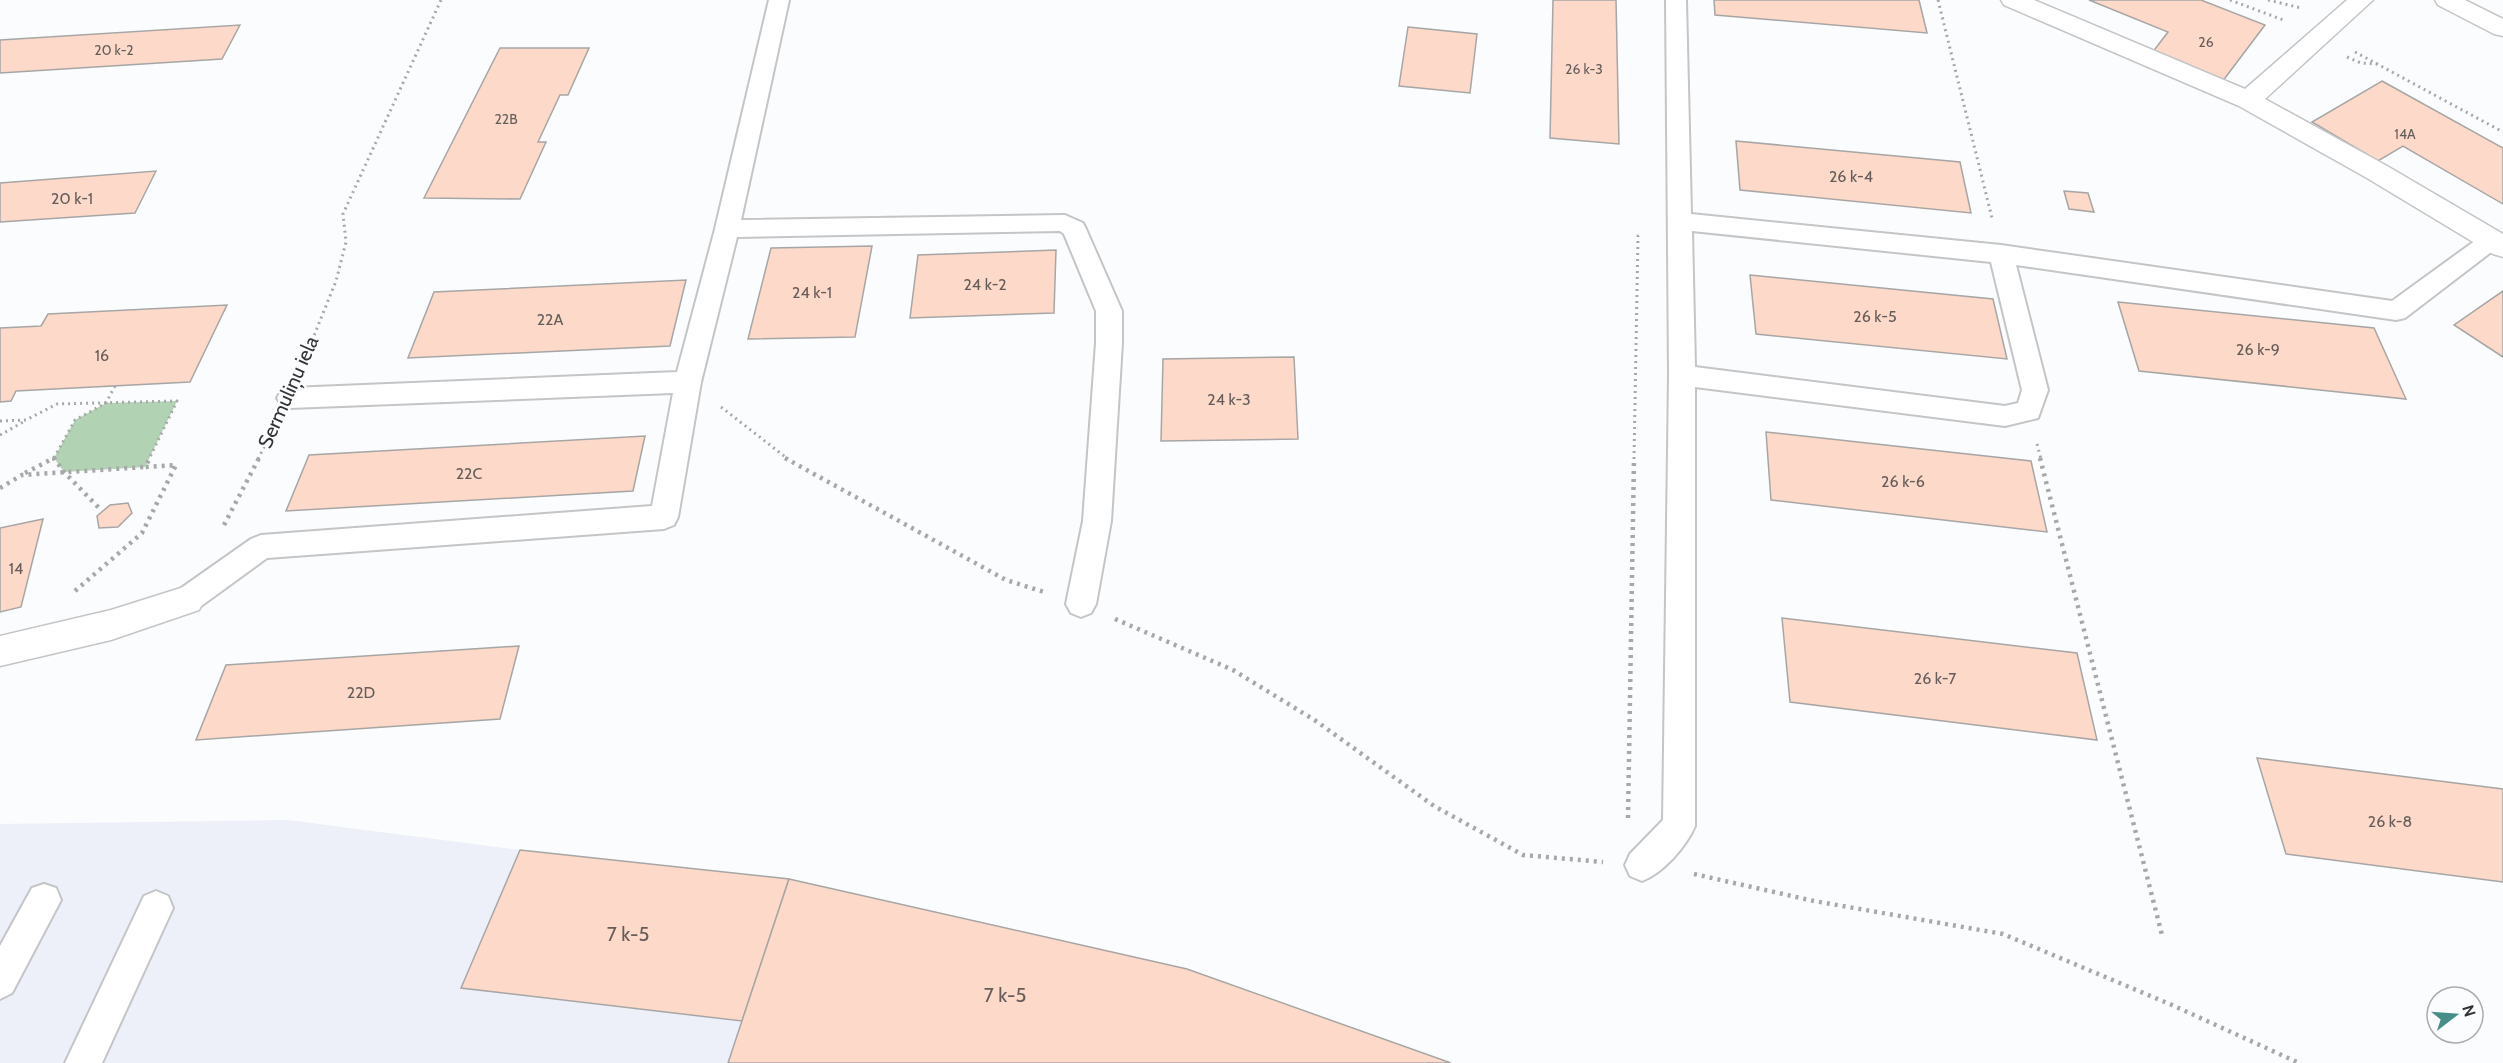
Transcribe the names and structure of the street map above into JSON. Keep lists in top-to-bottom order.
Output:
{
  "streets": {
    "path": ["Sermuliņu iela"]
  },
  "house_numbers": [
    "26",
    "20 k-2",
    "26 k-3",
    "22B",
    "14A",
    "26 k-4",
    "20 k-1",
    "24 k-2",
    "24 k-1",
    "26 k-5",
    "22A",
    "26 k-9",
    "16",
    "24 k-3",
    "22C",
    "26 k-6",
    "14",
    "26 k-7",
    "22D",
    "26 k-8",
    "7 k-5",
    "7 k-5"
  ],
  "north": "right"
}
